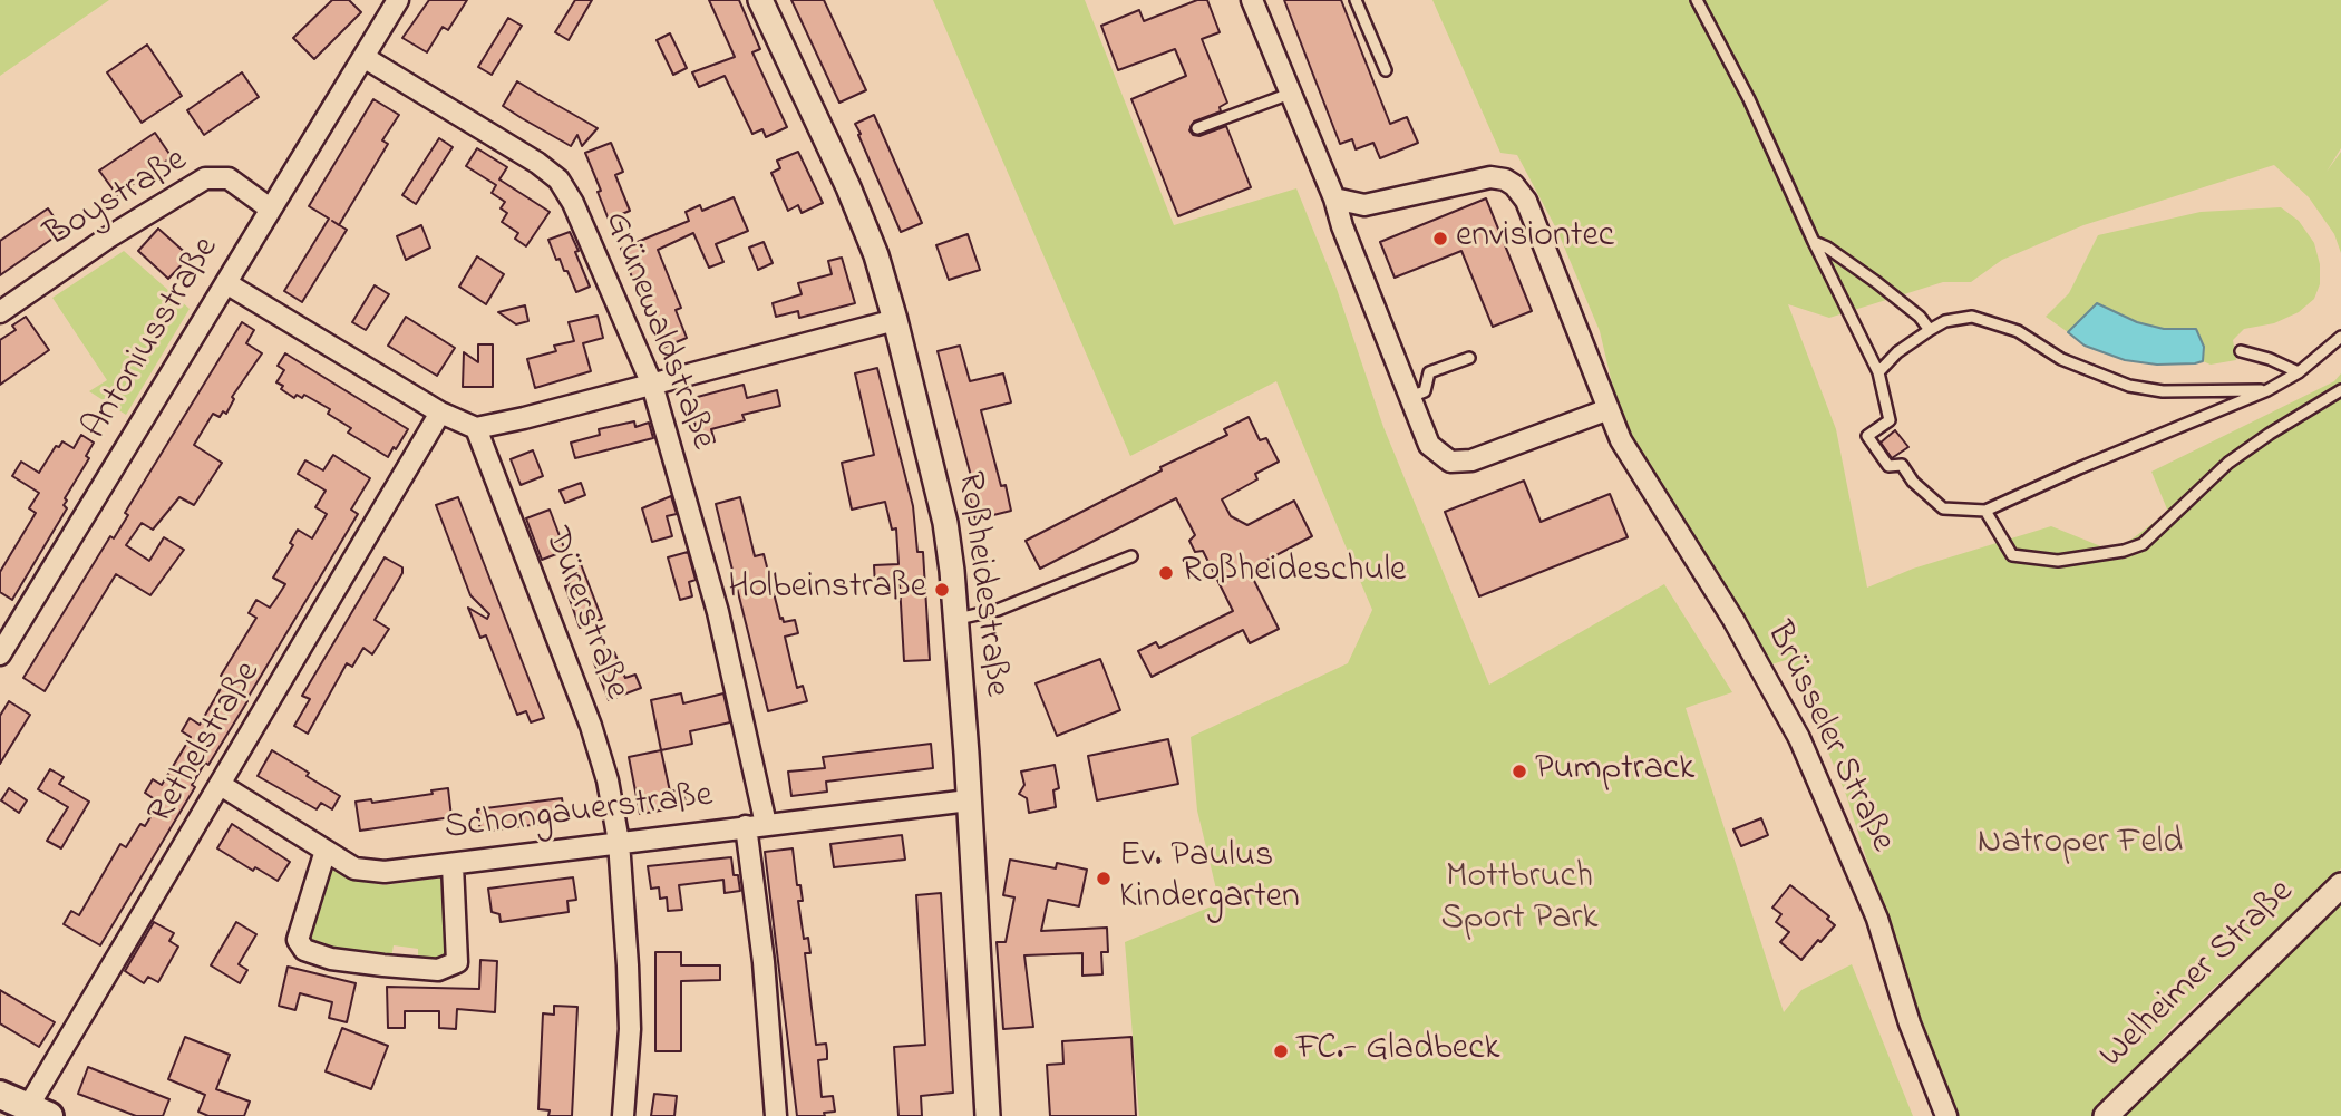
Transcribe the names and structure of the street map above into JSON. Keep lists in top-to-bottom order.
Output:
{
  "streets": {
    "street": [
      "Boystraße",
      "Grünewaldstraße",
      "Antoniusstraße",
      "Roßheidestraße",
      "Dürerstraße",
      "Brüsseler Straße",
      "Rethelstraße",
      "Schongauerstraße",
      "Welheimer Straße"
    ]
  },
  "crossings": [
    ["Boystraße", "Antoniusstraße"],
    ["Grünewaldstraße", "Antoniusstraße"],
    ["Grünewaldstraße", "Schongauerstraße"],
    ["Roßheidestraße", "Schongauerstraße"],
    ["Dürerstraße", "Schongauerstraße"],
    ["Rethelstraße", "Schongauerstraße"]
  ],
  "parks": ["Natroper Feld", "Mottbruch Sport Park"],
  "places": [
    "envisiontec",
    "Roßheideschule",
    "Holbeinstraße",
    "Pumptrack",
    "Ev. Paulus Kindergarten",
    "FC.- Gladbeck"
  ]
}
